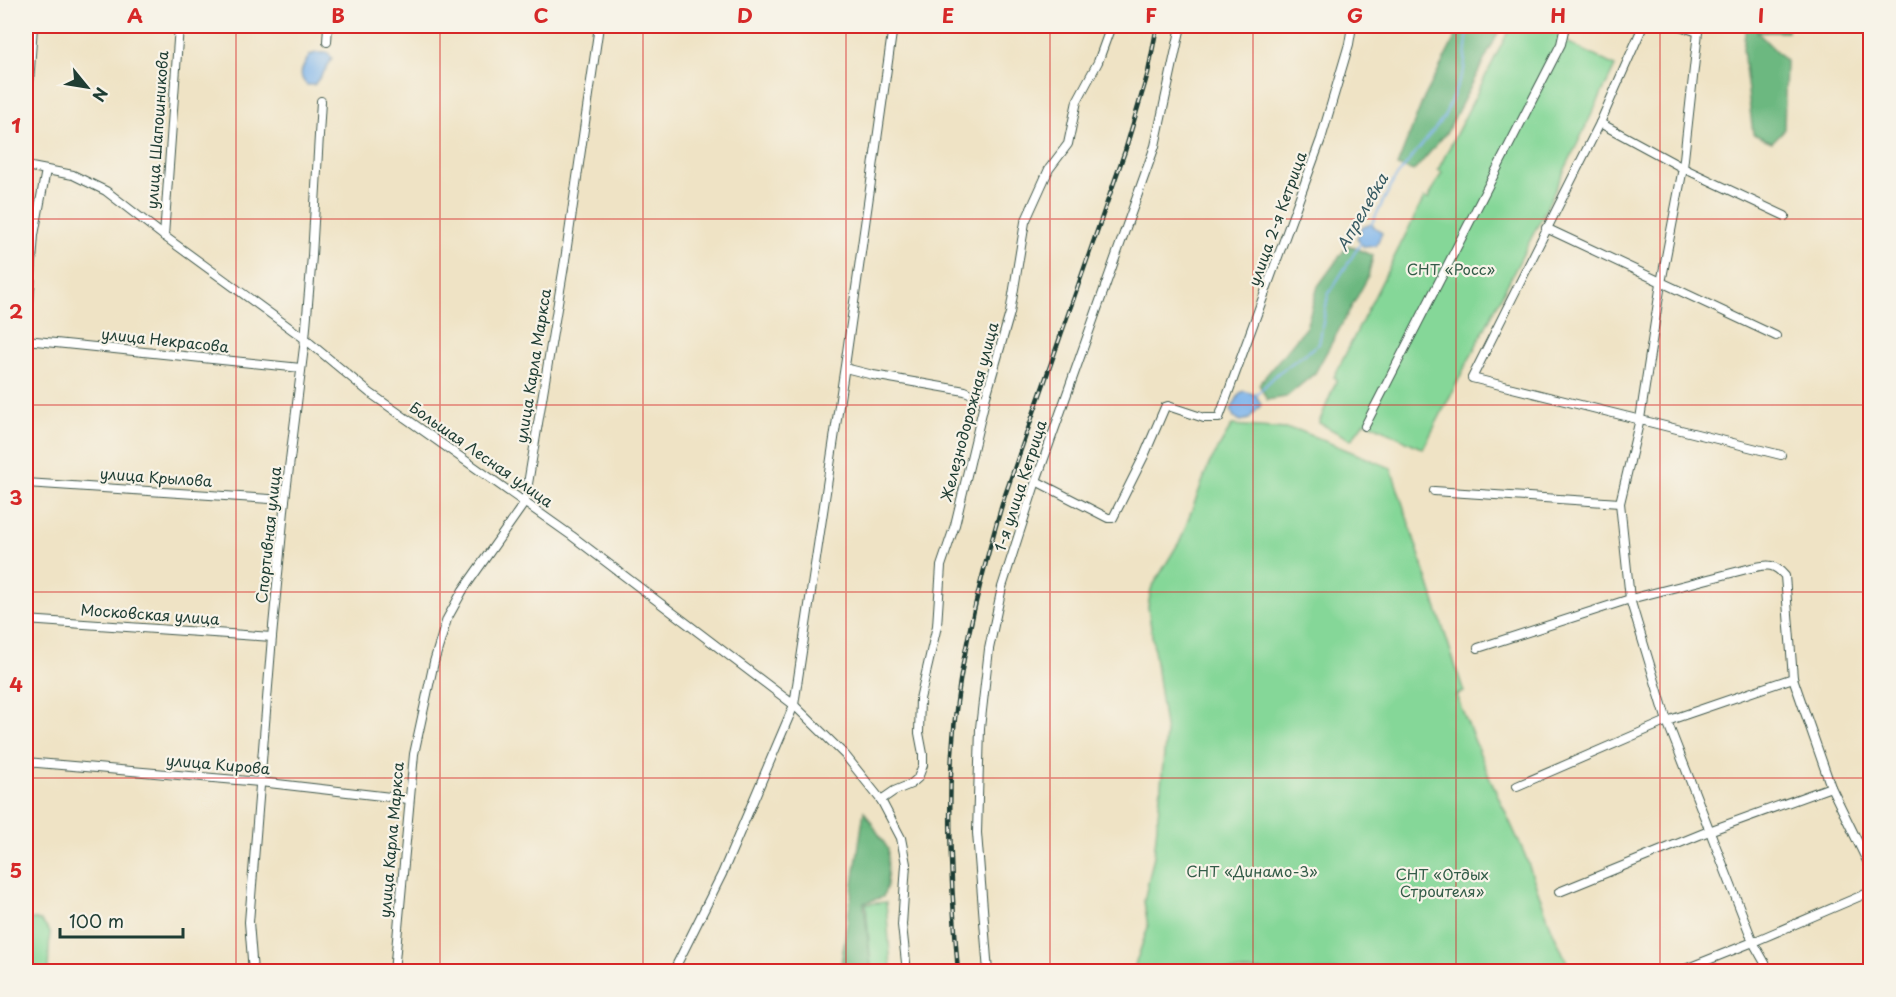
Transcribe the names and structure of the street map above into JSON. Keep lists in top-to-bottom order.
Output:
{
  "streets": {
    "street": [
      "улица Шапошникова",
      "улица 2-я Кетрица",
      "улица Некрасова",
      "улица Карла Маркса",
      "Железнодорожная улица",
      "Большая Лесная улица",
      "улица Крылова",
      "1-я улица Кетрица",
      "Спортивная улица",
      "Московская улица",
      "улица Кирова"
    ]
  },
  "crossings": [
    ["улица Шапошникова", "Большая Лесная улица"],
    ["улица 2-я Кетрица", "1-я улица Кетрица"],
    ["улица Некрасова", "Спортивная улица"],
    ["улица Карла Маркса", "Большая Лесная улица"],
    ["улица Карла Маркса", "улица Кирова"],
    ["Железнодорожная улица", "Большая Лесная улица"],
    ["Большая Лесная улица", "Спортивная улица"],
    ["улица Крылова", "Спортивная улица"],
    ["Спортивная улица", "Московская улица"],
    ["Спортивная улица", "улица Кирова"]
  ],
  "water": ["Апрелевка"],
  "parks": ["СНТ «Росс»", "СНТ «Динамо-3»", "СНТ «Отдых Строителя»"],
  "scale_bar": "100 m",
  "north": "bottom right",
  "grid": {
    "columns": [
      "A",
      "B",
      "C",
      "D",
      "E",
      "F",
      "G",
      "H",
      "I"
    ],
    "rows": [
      "1",
      "2",
      "3",
      "4",
      "5"
    ]
  }
}
